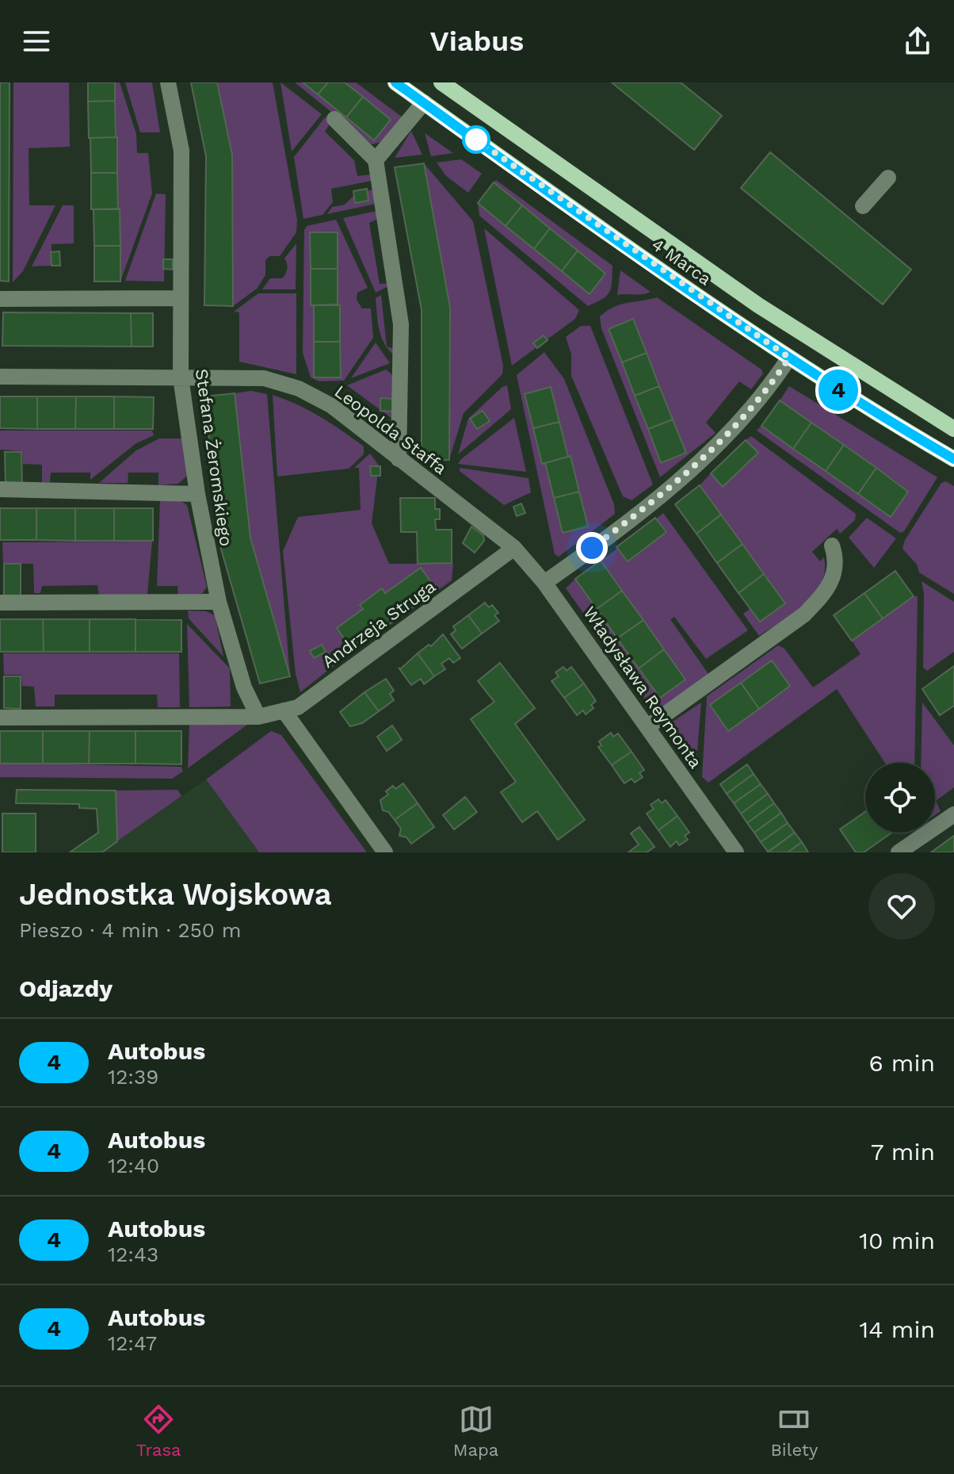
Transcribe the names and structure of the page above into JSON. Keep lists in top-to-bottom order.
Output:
{
  "streets": {
    "main road": ["4 Marca"],
    "street": [
      "Leopolda Staffa",
      "Stefana Żeromskiego",
      "Andrzeja Struga",
      "Władysława Reymonta"
    ]
  },
  "crossings": [
    ["Leopolda Staffa", "Stefana Żeromskiego"],
    ["Leopolda Staffa", "Andrzeja Struga"],
    ["Leopolda Staffa", "Władysława Reymonta"],
    ["Stefana Żeromskiego", "Andrzeja Struga"],
    ["Andrzeja Struga", "Władysława Reymonta"]
  ],
  "lines": ["bus line 4"],
  "page": {
    "header": "Viabus",
    "on_map": "4",
    "heading": [
      ["Jednostka Wojskowa", "Pieszo · 4 min · 250 m"],
      "Odjazdy"
    ],
    "list": [
      {
        "mark": "4",
        "name": "Autobus",
        "note": "12:39",
        "value": "6 min"
      },
      {
        "mark": "4",
        "name": "Autobus",
        "note": "12:40",
        "value": "7 min"
      },
      {
        "mark": "4",
        "name": "Autobus",
        "note": "12:43",
        "value": "10 min"
      },
      {
        "mark": "4",
        "name": "Autobus",
        "note": "12:47",
        "value": "14 min"
      }
    ],
    "tabs": ["Trasa", "Mapa", "Bilety"]
  }
}
